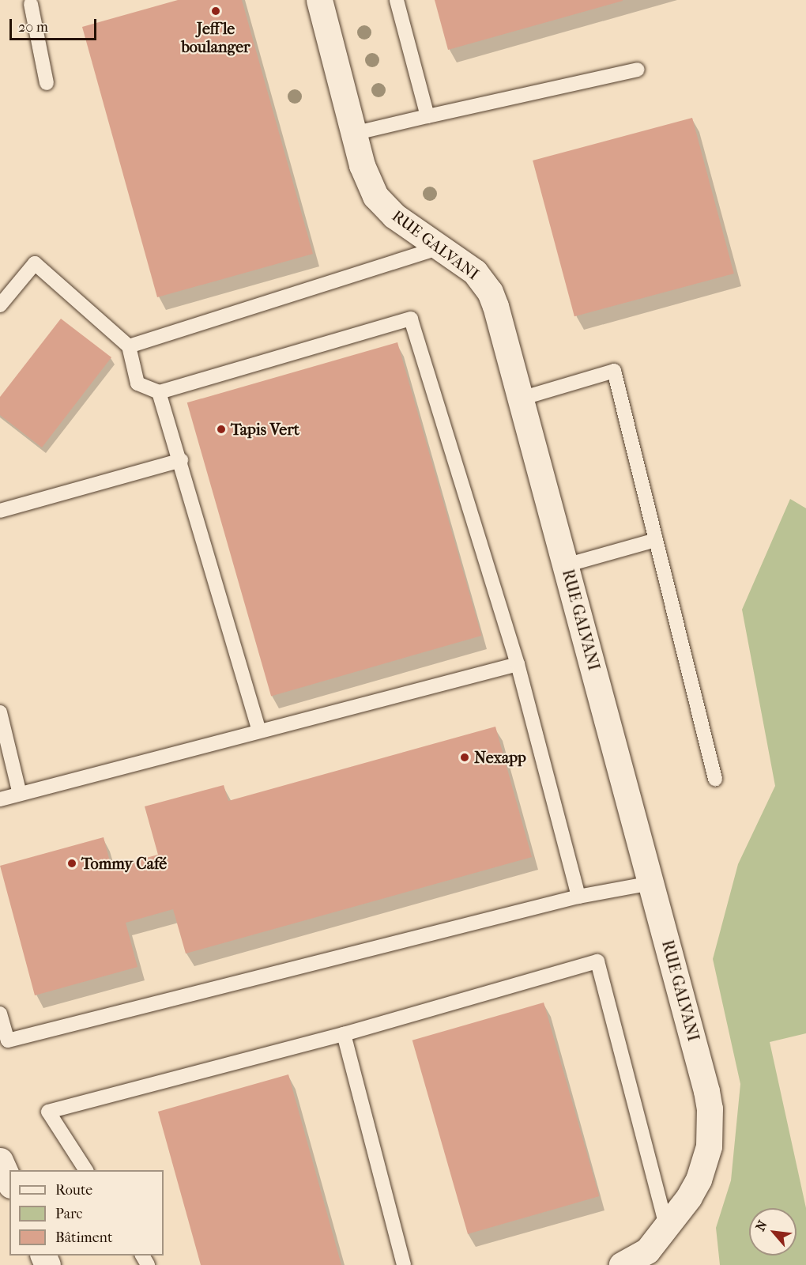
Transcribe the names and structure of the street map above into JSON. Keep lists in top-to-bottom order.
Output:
{
  "streets": {
    "street": ["RUE GALVANI"]
  },
  "places": [
    "Jeff le boulanger",
    "Tapis Vert",
    "Nexapp",
    "Tommy Café"
  ],
  "legend": ["Route", "Parc", "Bâtiment"],
  "scale_bar": "20 m",
  "north": "top left"
}
